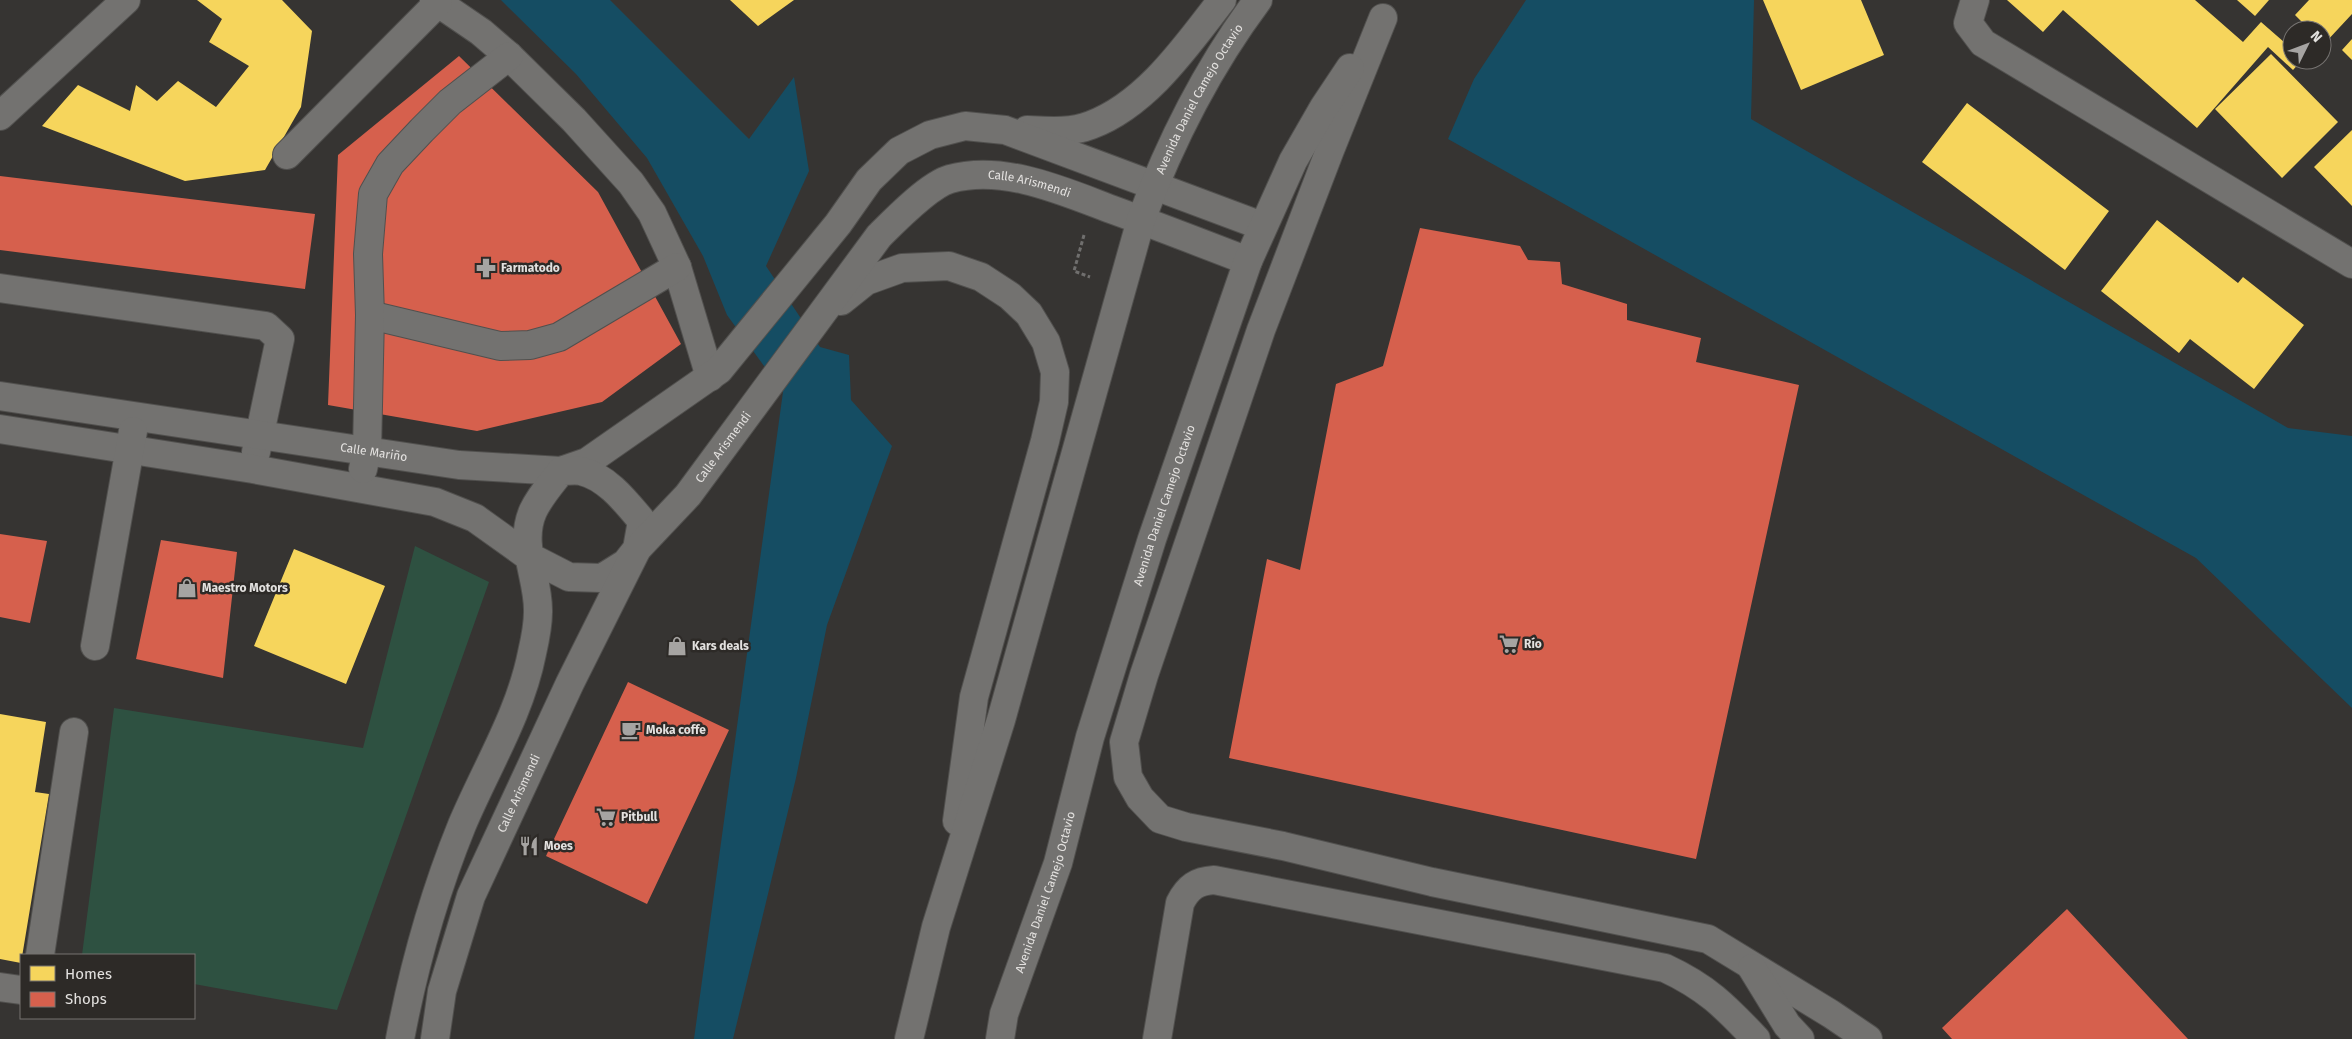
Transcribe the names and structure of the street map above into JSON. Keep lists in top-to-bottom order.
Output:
{
  "streets": {
    "street": ["Avenida Daniel Camejo Octavio", "Calle Arismendi", "Calle Mariño"]
  },
  "crossings": [
    ["Avenida Daniel Camejo Octavio", "Calle Arismendi"],
    ["Calle Arismendi", "Calle Mariño"]
  ],
  "places": {
    "pharmacy": ["Farmatodo"],
    "shop": ["Maestro Motors", "Kars deals"],
    "supermarket": ["Río", "Pitbull"],
    "cafe": ["Moka coffe"],
    "restaurant": ["Moes"]
  },
  "legend": ["Homes", "Shops"],
  "north": "top right"
}
